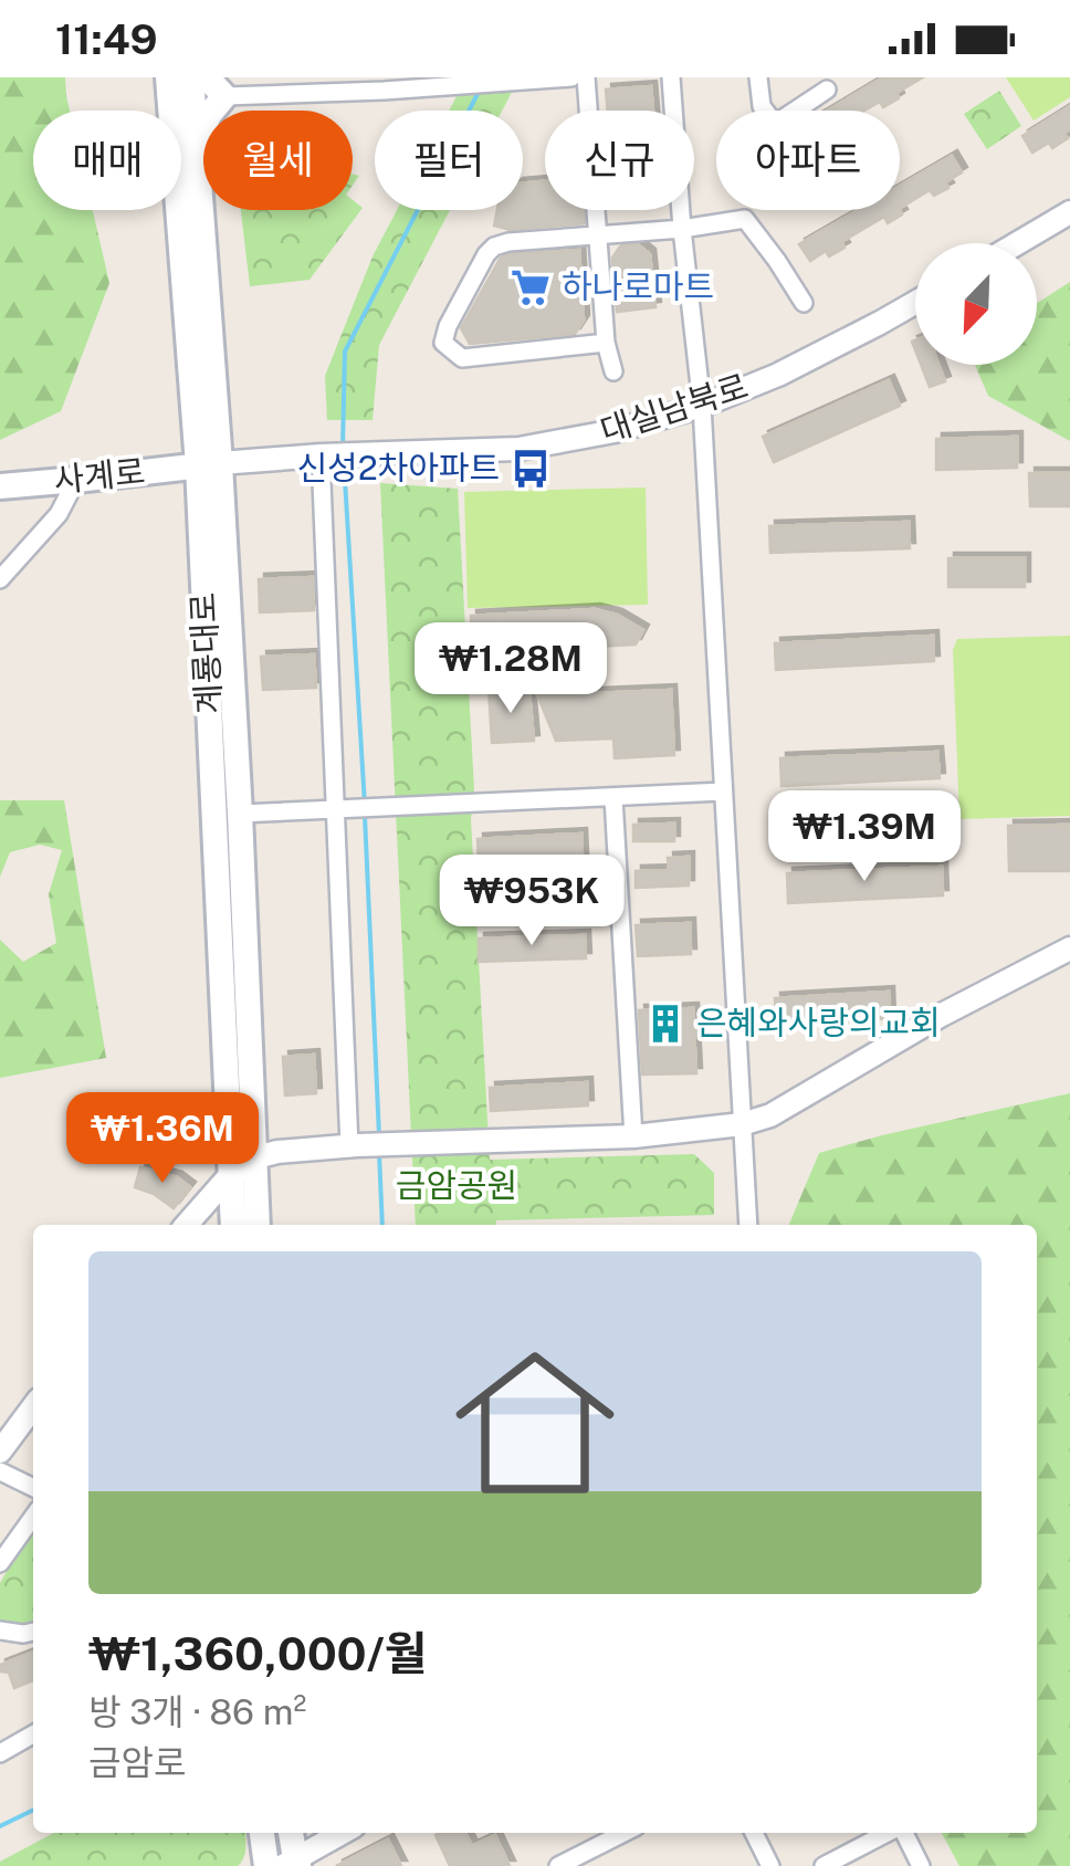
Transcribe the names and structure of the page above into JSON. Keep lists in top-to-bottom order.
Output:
{
  "streets": {
    "main road": ["사계로", "계룡대로"],
    "street": ["대실남북로"]
  },
  "crossings": [
    ["사계로", "계룡대로"]
  ],
  "parks": ["금암공원"],
  "places": {
    "supermarket": ["하나로마트"],
    "bus stop": ["신성2차아파트"],
    "building": ["은혜와사랑의교회"]
  },
  "north": "bottom left",
  "page": {
    "status": "11:49",
    "chip": [
      "매매",
      "월세",
      "필터",
      "신규",
      "아파트"
    ],
    "price": [
      "₩1.28M",
      "₩1.39M",
      "₩953K",
      "₩1.36M"
    ],
    "list": [
      {
        "name": "₩1,360,000/월",
        "note": "방 3개 · 86 m² · 금암로"
      }
    ]
  }
}
